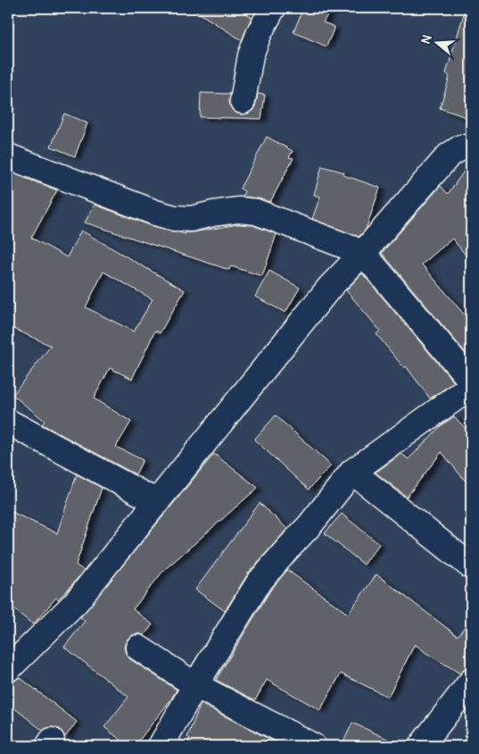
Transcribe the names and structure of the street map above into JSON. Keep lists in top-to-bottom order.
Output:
{
  "north": "left"
}
